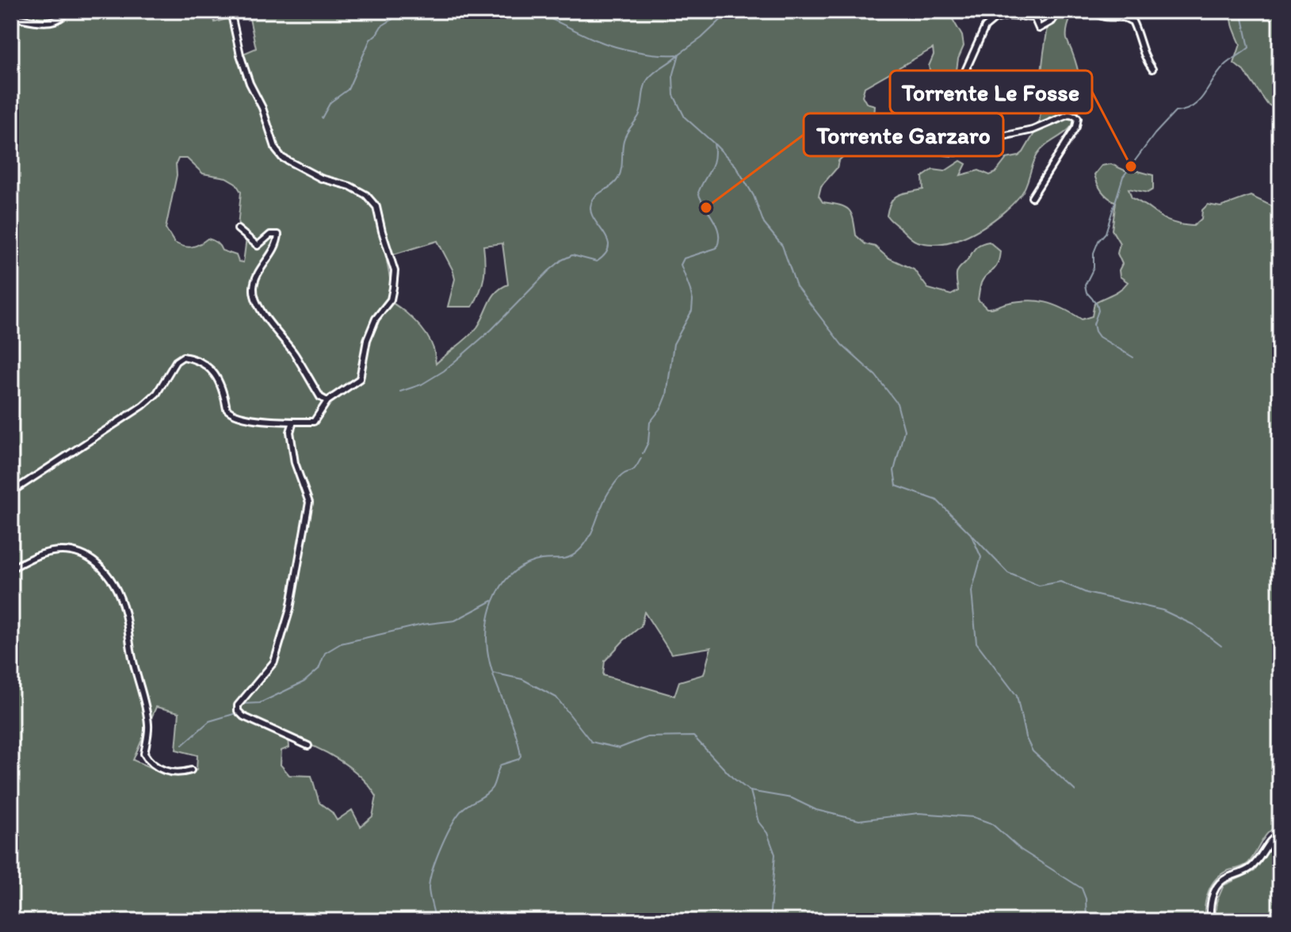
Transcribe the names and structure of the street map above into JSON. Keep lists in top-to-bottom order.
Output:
{
  "places": ["Torrente Le Fosse", "Torrente Garzaro"]
}
